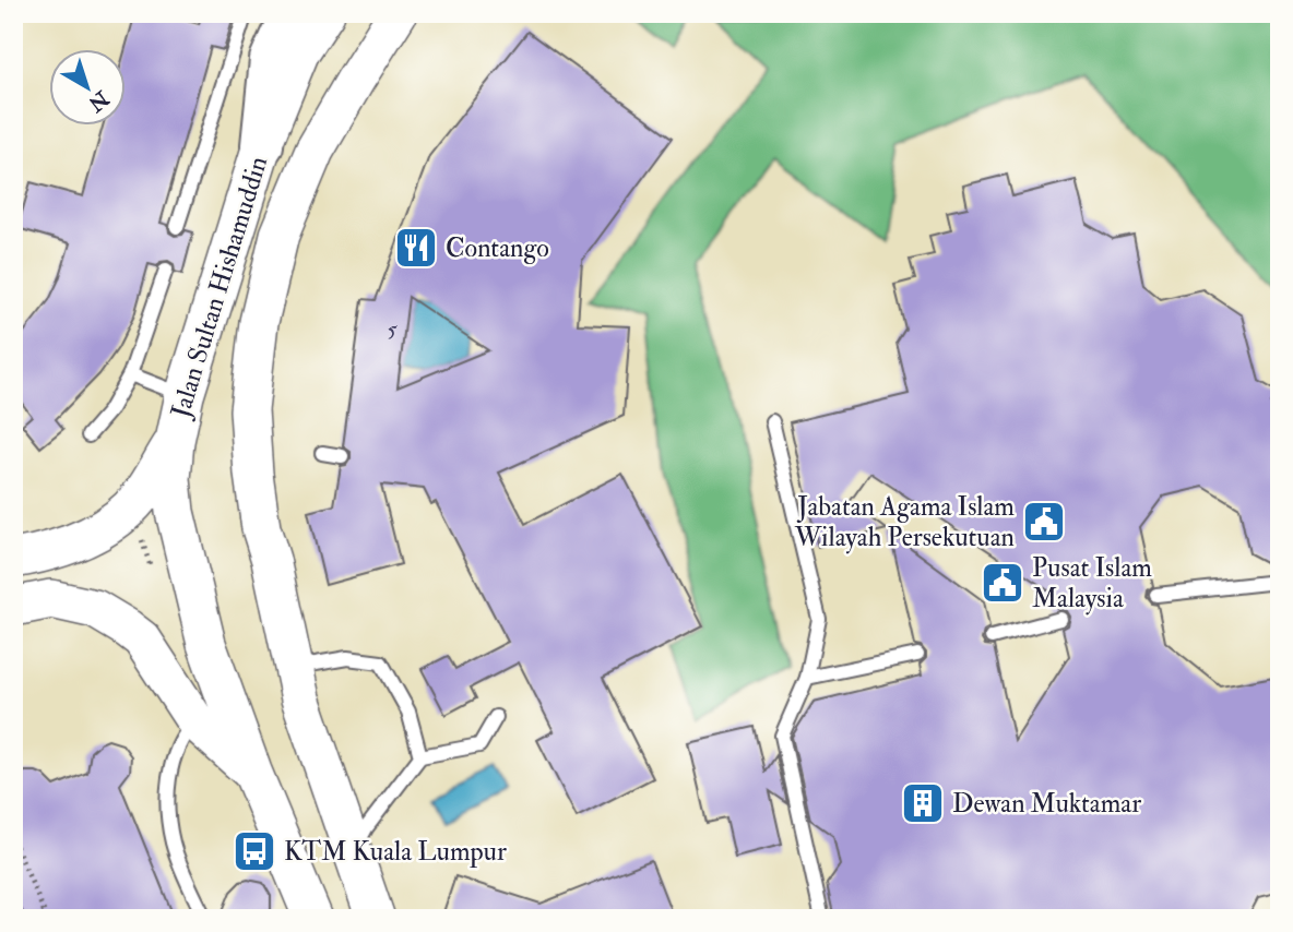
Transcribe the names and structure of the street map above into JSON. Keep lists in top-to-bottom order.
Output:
{
  "streets": {
    "main road": ["Jalan Sultan Hishamuddin"]
  },
  "places": {
    "restaurant": ["Contango"],
    "public building": ["Jabatan Agama Islam Wilayah Persekutuan", "Pusat Islam Malaysia"],
    "building": ["Dewan Muktamar"],
    "bus stop": ["KTM Kuala Lumpur"]
  },
  "house_numbers": ["5"],
  "north": "bottom right"
}
